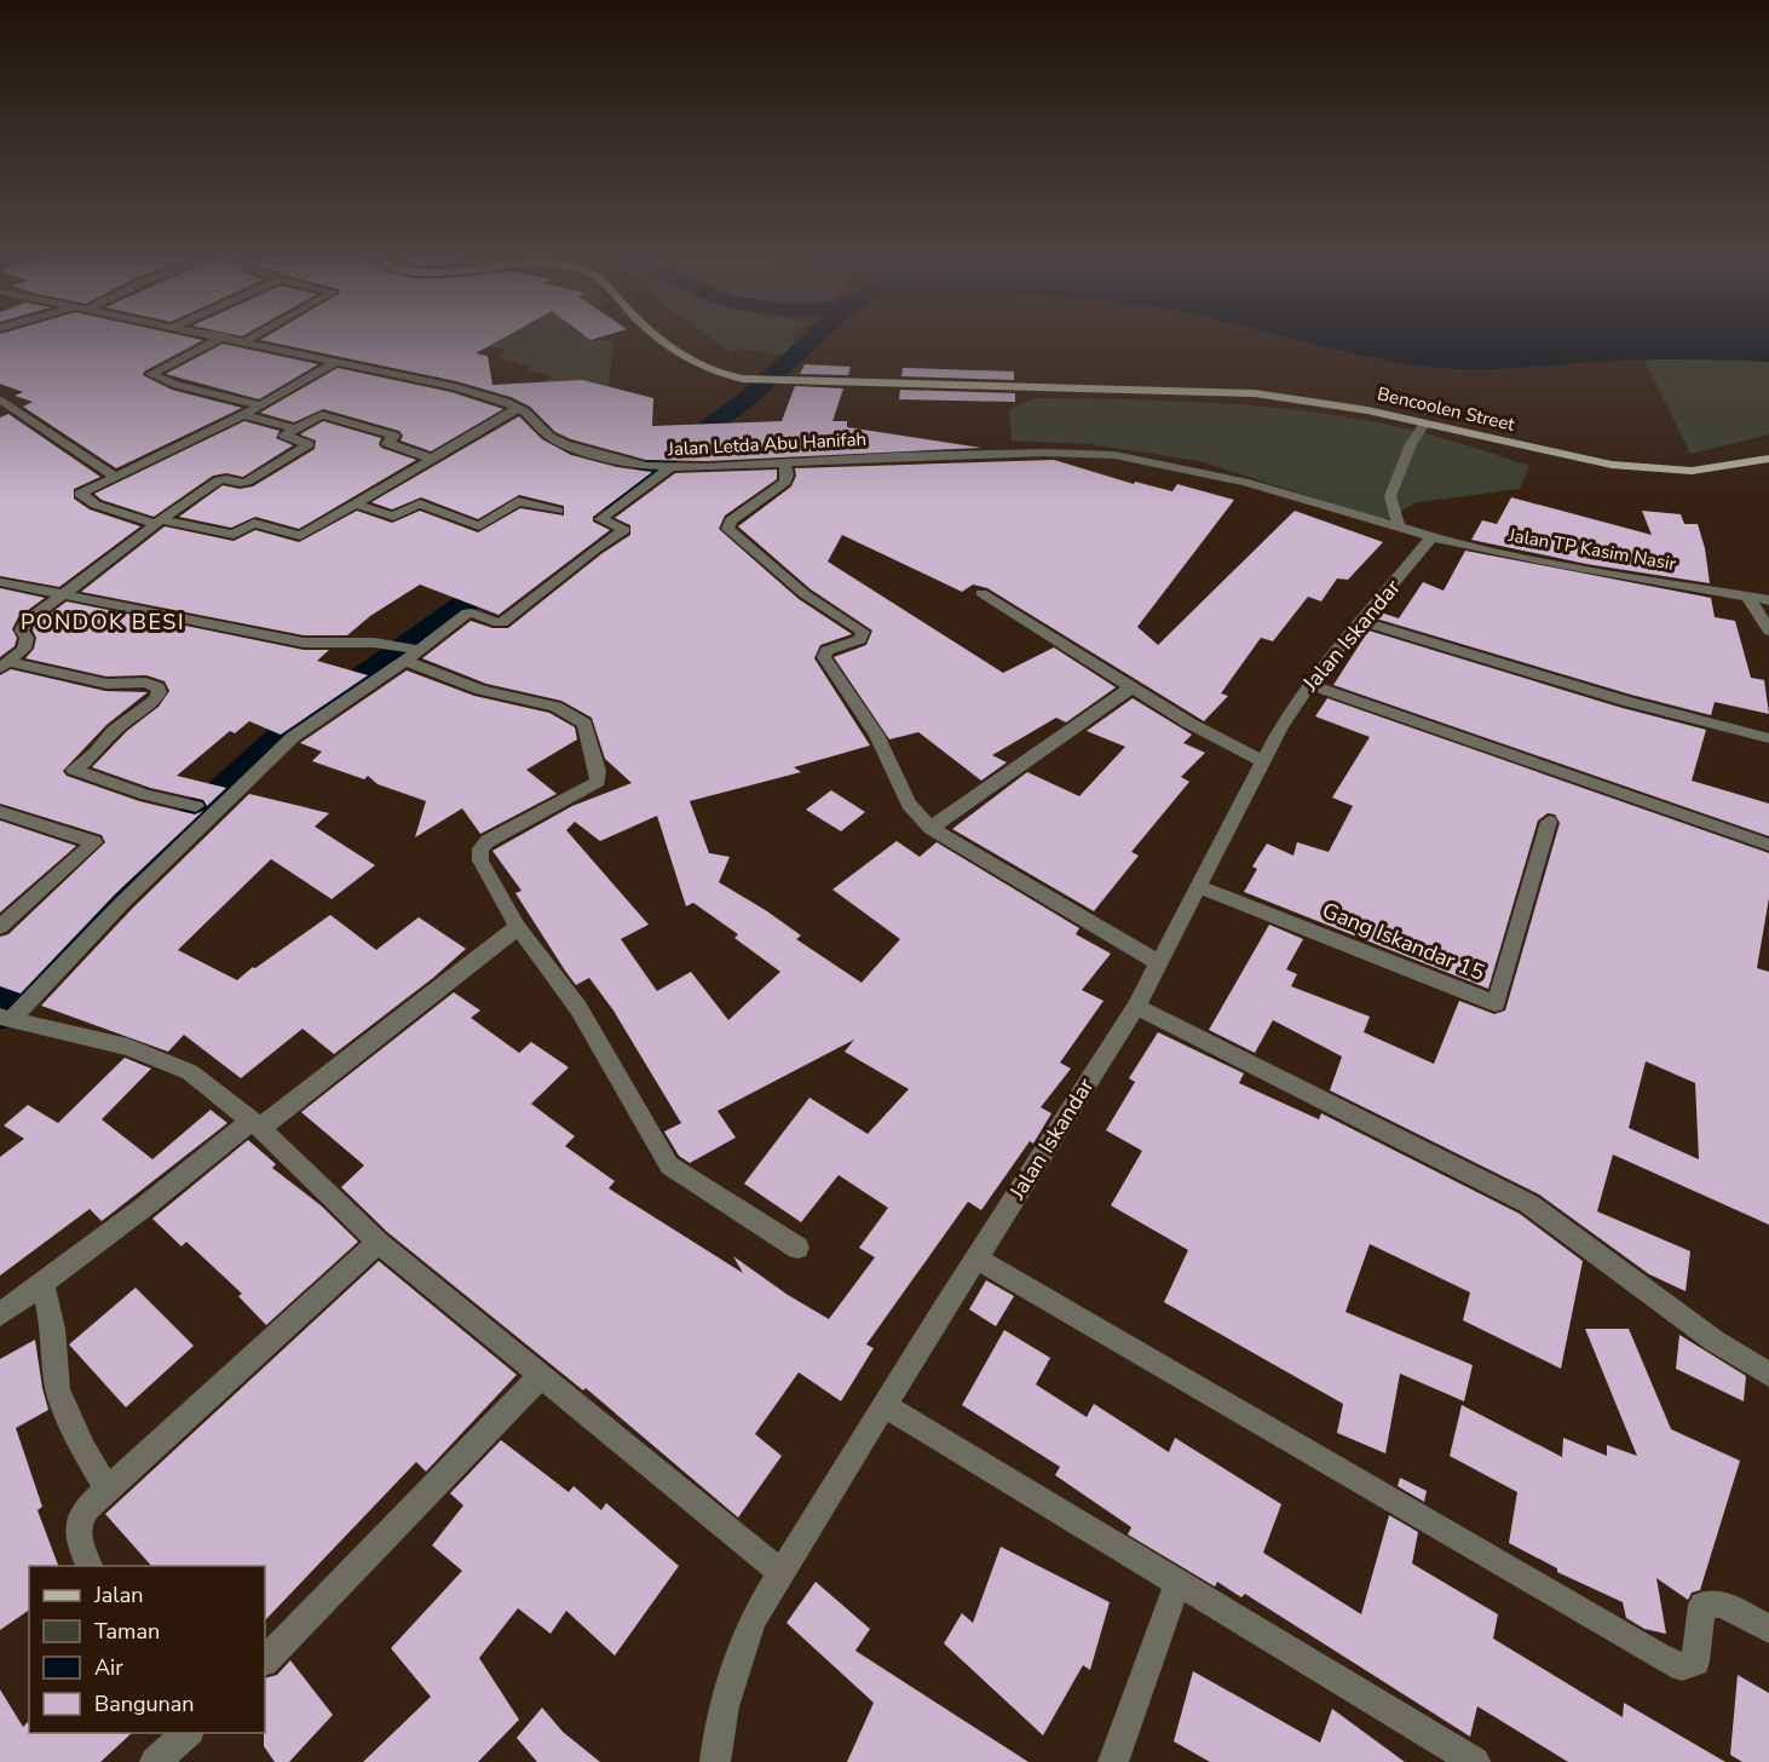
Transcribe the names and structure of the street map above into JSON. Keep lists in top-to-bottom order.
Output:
{
  "streets": {
    "main road": ["Bencoolen Street"],
    "street": [
      "Jalan Letda Abu Hanifah",
      "Jalan TP Kasim Nasir",
      "Jalan Iskandar",
      "Gang Iskandar 15"
    ]
  },
  "crossings": [
    ["Jalan Letda Abu Hanifah", "Jalan TP Kasim Nasir"],
    ["Jalan Letda Abu Hanifah", "Jalan Iskandar"],
    ["Jalan TP Kasim Nasir", "Jalan Iskandar"],
    ["Jalan Iskandar", "Gang Iskandar 15"]
  ],
  "districts": ["PONDOK BESI"],
  "legend": [
    "Jalan",
    "Taman",
    "Air",
    "Bangunan"
  ]
}
